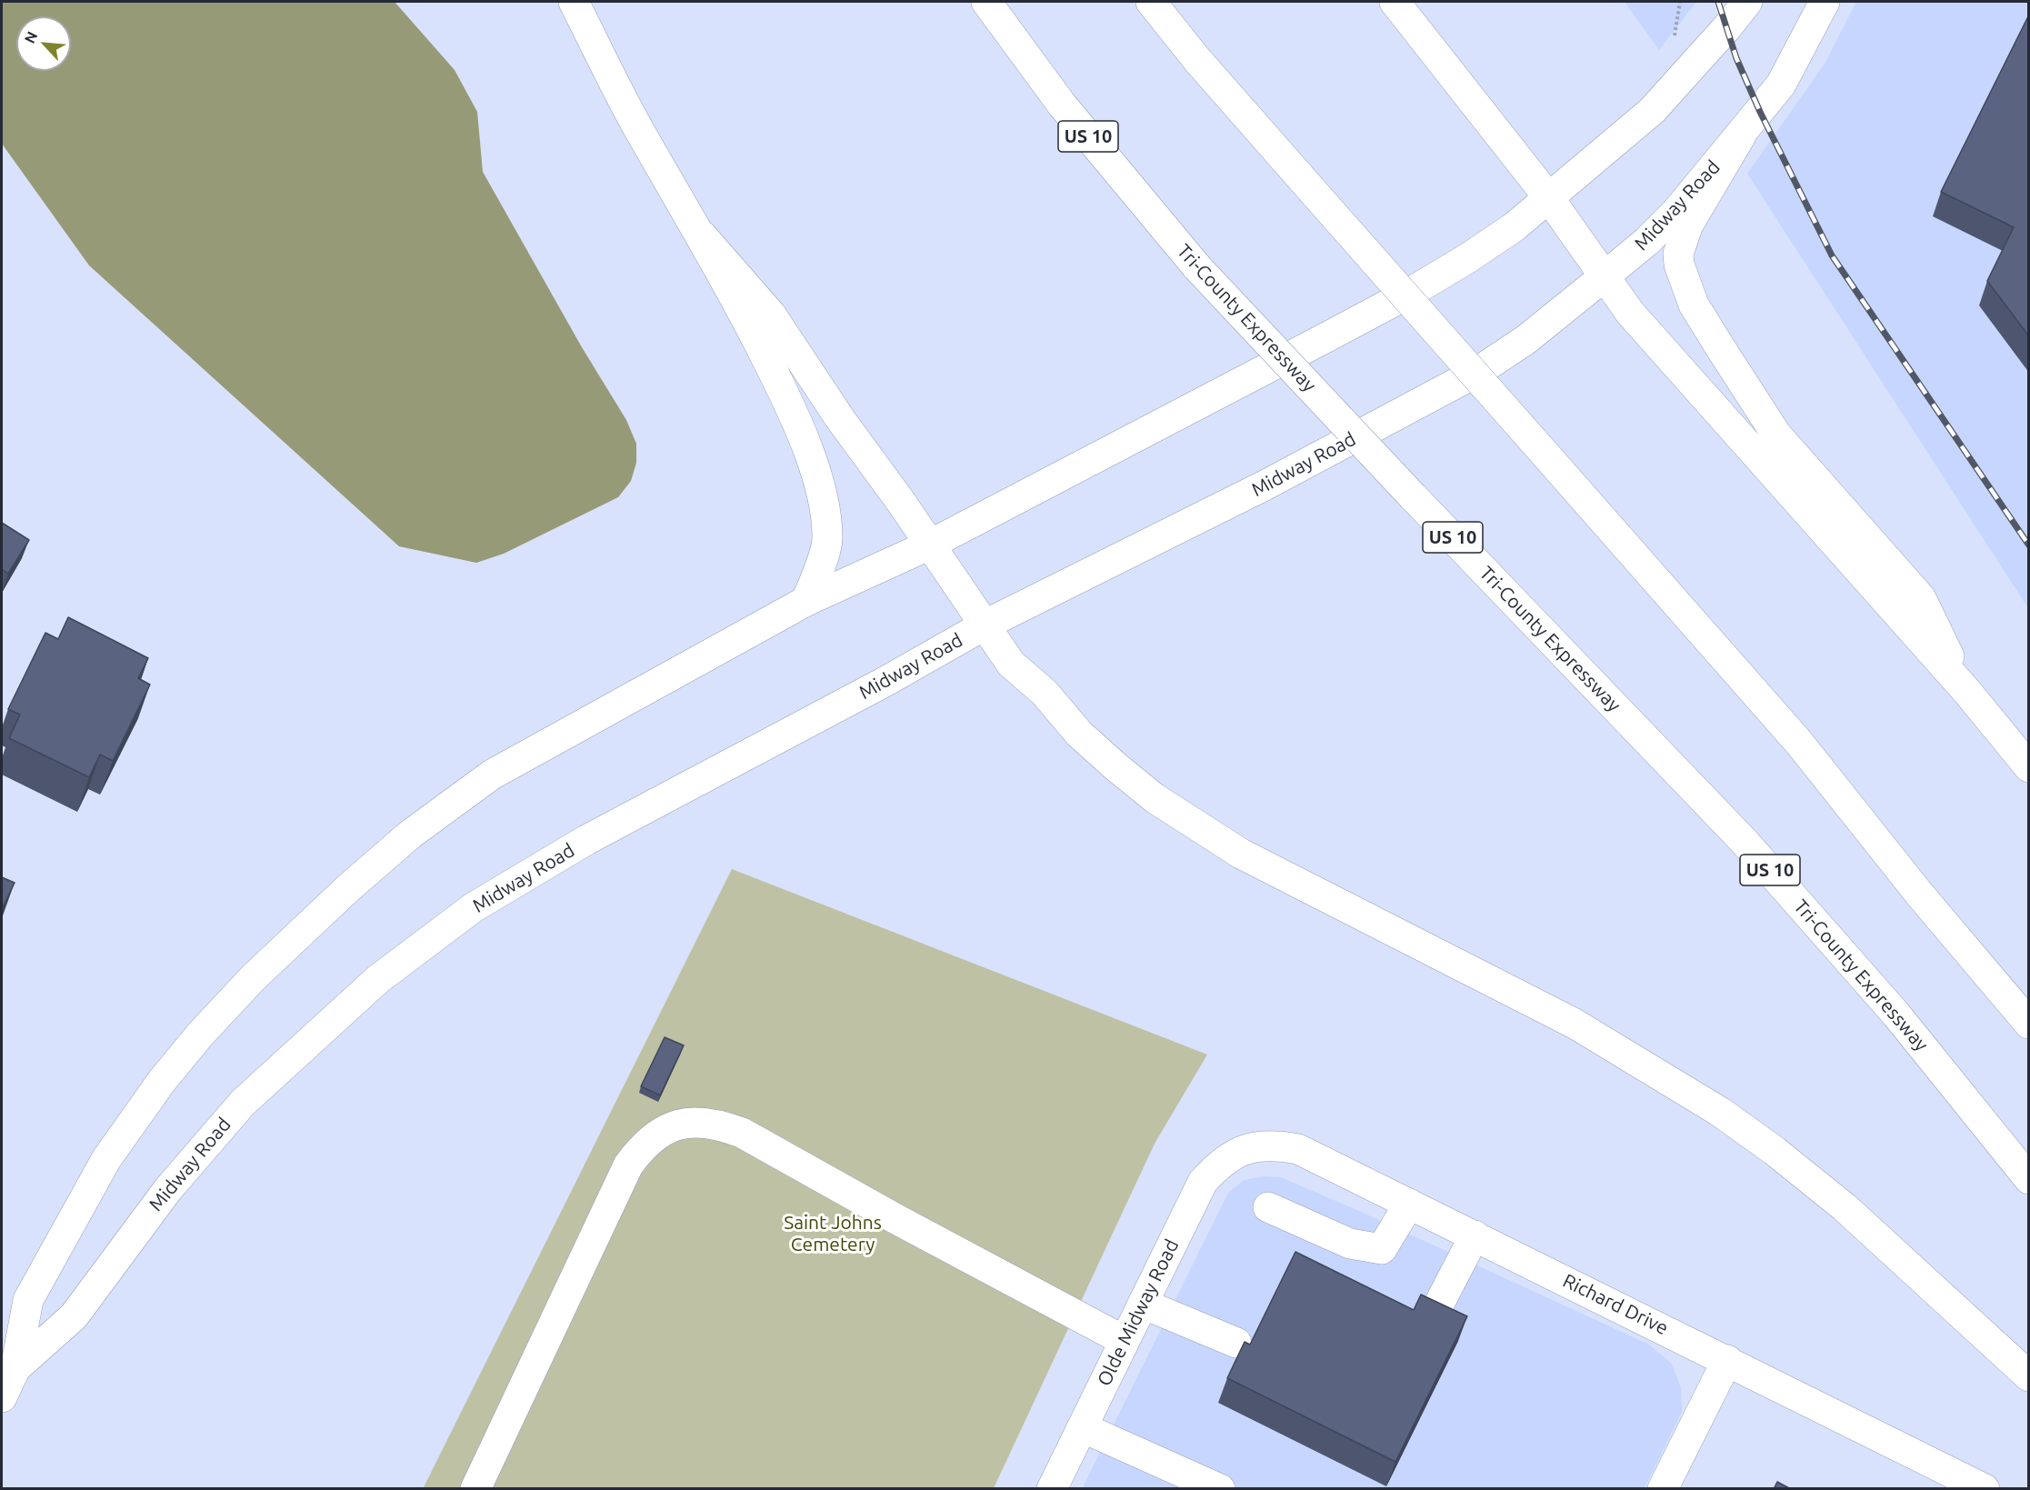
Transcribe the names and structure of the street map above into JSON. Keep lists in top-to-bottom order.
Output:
{
  "streets": {
    "main road": [
      "US 10",
      "Midway Road",
      "Tri-County Expressway",
      "Richard Drive",
      "Olde Midway Road"
    ]
  },
  "crossings": [
    ["Richard Drive", "Olde Midway Road"]
  ],
  "parks": ["Saint Johns Cemetery"],
  "north": "top left"
}
